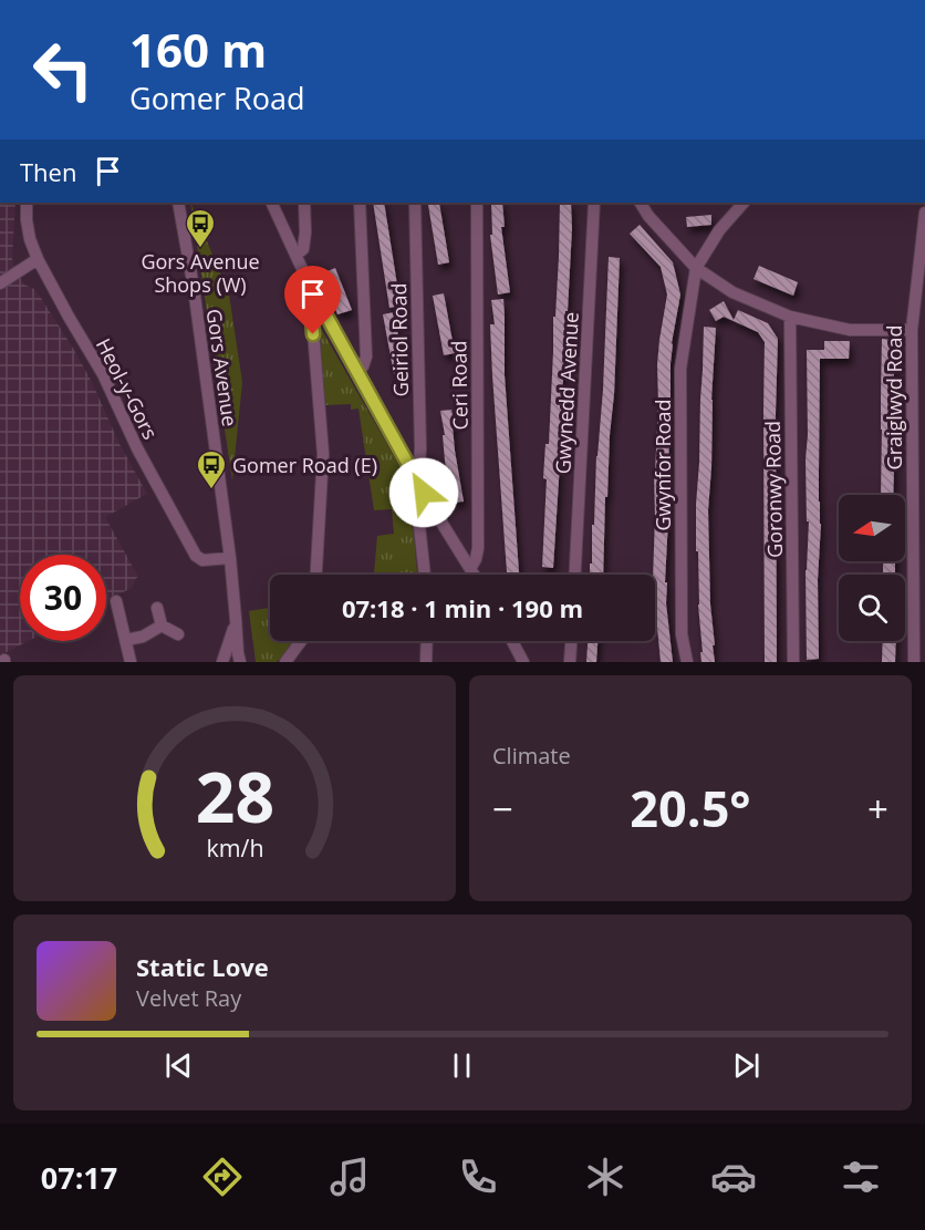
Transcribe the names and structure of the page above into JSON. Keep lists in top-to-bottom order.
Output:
{
  "streets": {
    "street": [
      "Geiriol Road",
      "Gors Avenue",
      "Ceri Road",
      "Heol-y-Gors",
      "Gwynedd Avenue",
      "Graiglwyd Road",
      "Gwynfor Road",
      "Goronwy Road"
    ]
  },
  "crossings": [
    ["Gors Avenue", "Heol-y-Gors"]
  ],
  "places": {
    "bus stop": ["Gors Avenue Shops (W)", "Gomer Road (E)"]
  },
  "north": "left",
  "page": {
    "turn": ["160 m", "Gomer Road"],
    "then": "Then",
    "limit": "30",
    "trip": "07:18 · 1 min · 190 m",
    "tile": "Climate",
    "heat": ["−", "20.5°", "+"],
    "song": ["Static Love", "Velvet Ray"],
    "tabs": "07:17",
    "gauge": ["28", "km/h"]
  }
}
